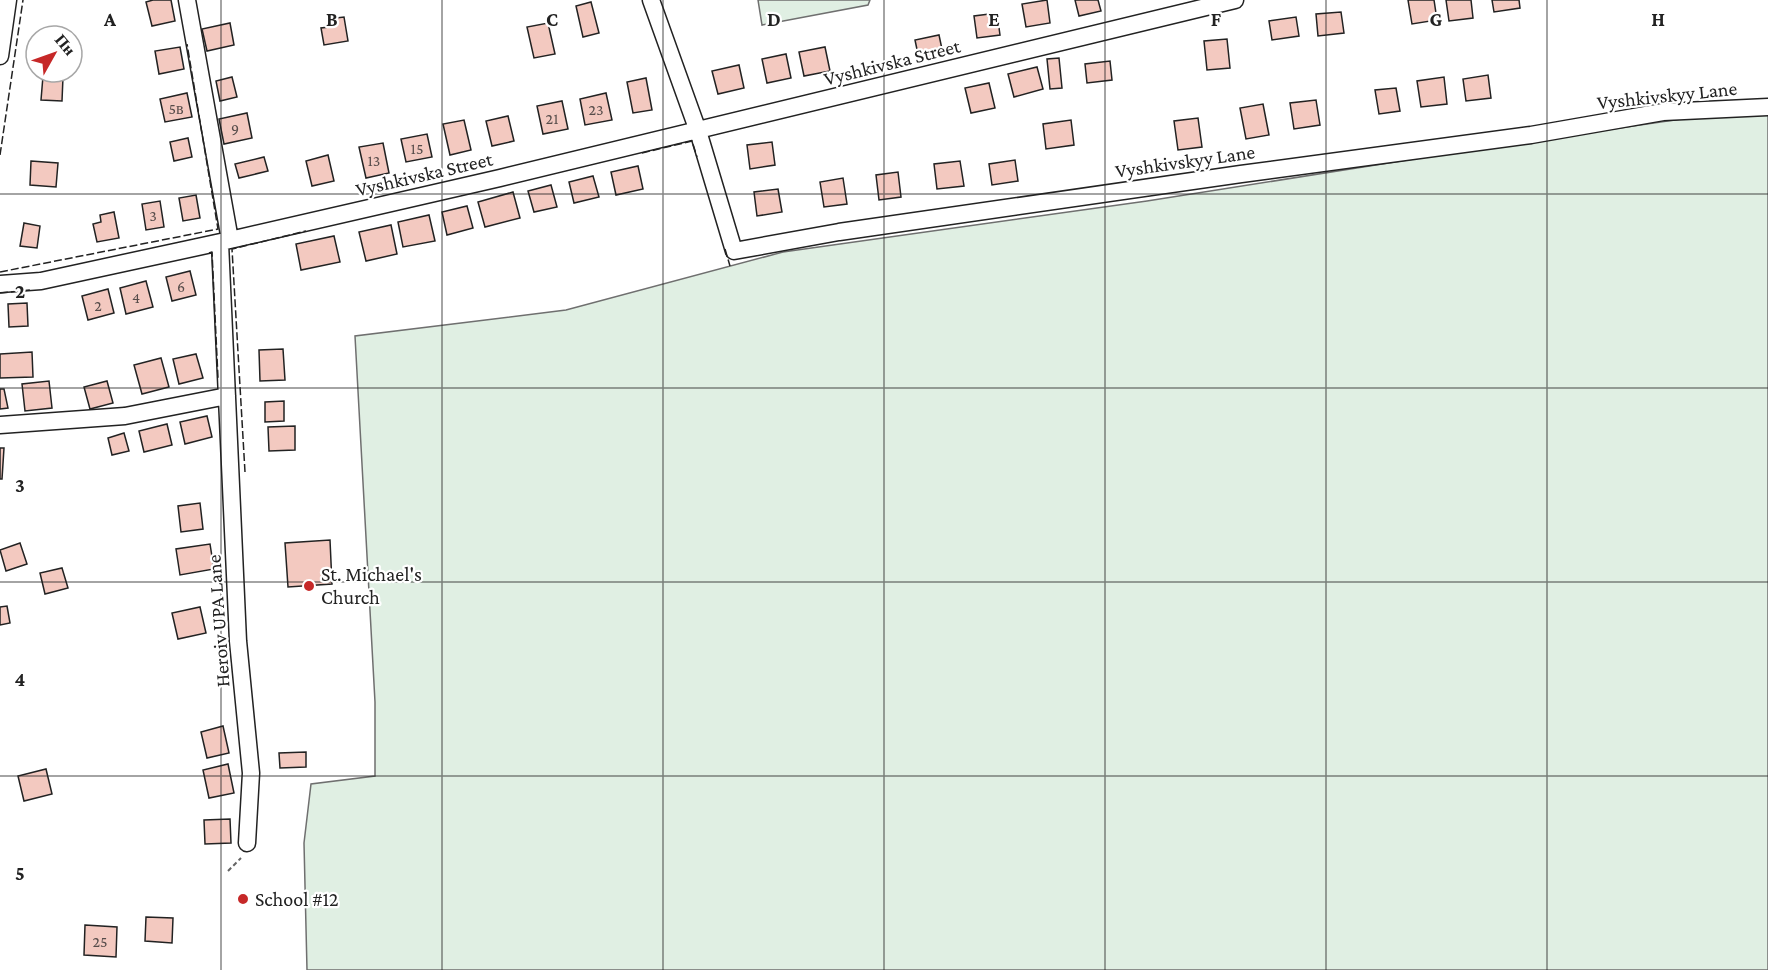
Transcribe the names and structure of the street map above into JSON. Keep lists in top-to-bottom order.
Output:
{
  "streets": {
    "street": ["Vyshkivska Street", "Vyshkivskyy Lane", "Heroiv UPA Lane"]
  },
  "crossings": [
    ["Vyshkivska Street", "Vyshkivskyy Lane"],
    ["Vyshkivska Street", "Heroiv UPA Lane"]
  ],
  "places": ["St. Michael's Church", "School #12"],
  "house_numbers": [
    "5в",
    "23",
    "21",
    "9",
    "15",
    "13",
    "3",
    "6",
    "4",
    "2",
    "25"
  ],
  "north": "top right",
  "grid": {
    "columns": [
      "A",
      "B",
      "C",
      "D",
      "E",
      "F",
      "G",
      "H"
    ],
    "rows": [
      "2",
      "3",
      "4",
      "5"
    ]
  }
}
